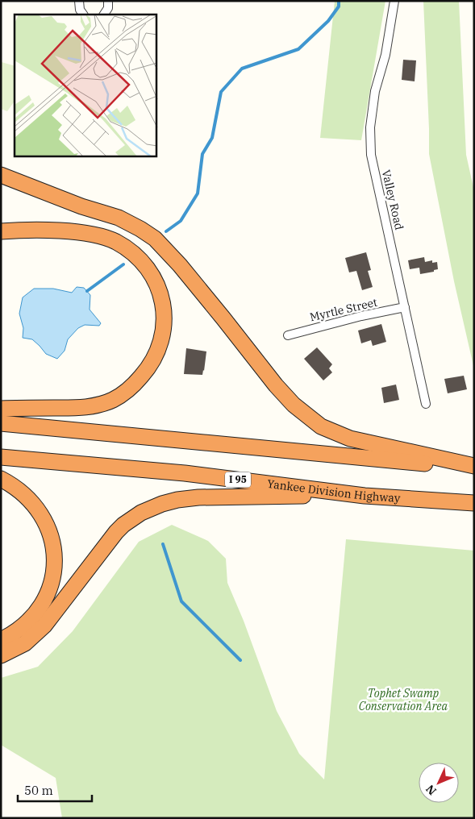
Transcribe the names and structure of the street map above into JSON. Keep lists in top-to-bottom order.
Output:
{
  "streets": {
    "highway": ["I 95", "Yankee Division Highway"],
    "street": ["Valley Road", "Myrtle Street"]
  },
  "crossings": [
    ["Valley Road", "Myrtle Street"]
  ],
  "parks": ["Tophet Swamp Conservation Area"],
  "scale_bar": "50 m",
  "north": "bottom left"
}
